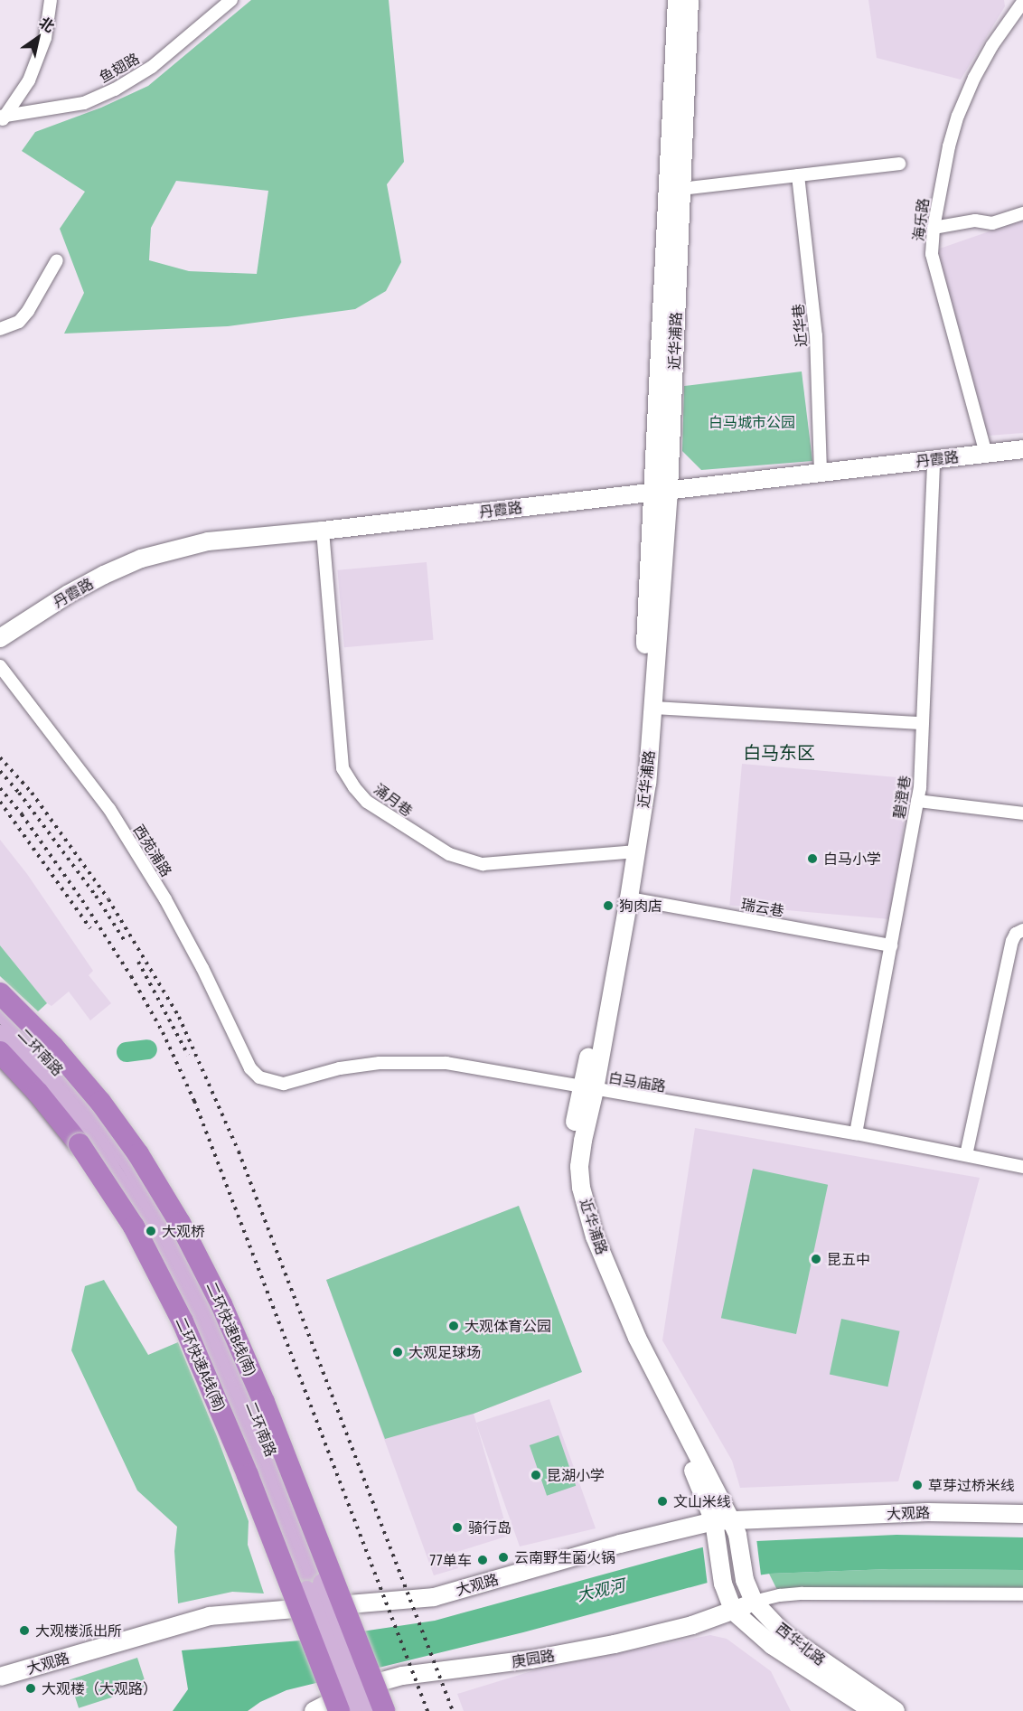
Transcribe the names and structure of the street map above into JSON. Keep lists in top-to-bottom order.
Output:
{
  "streets": {
    "highway": ["二环快速B线(南)", "二环快速A线(南)"],
    "main road": ["二环南路"],
    "street": [
      "鱼翅路",
      "海乐路",
      "近华巷",
      "近华浦路",
      "丹霞路",
      "碧澄巷",
      "涌月巷",
      "西苑浦路",
      "瑞云巷",
      "白马庙路",
      "大观路",
      "西华北路",
      "庚园路"
    ]
  },
  "crossings": [
    ["海乐路", "丹霞路"],
    ["近华巷", "丹霞路"],
    ["近华浦路", "丹霞路"],
    ["近华浦路", "涌月巷"],
    ["近华浦路", "瑞云巷"],
    ["近华浦路", "白马庙路"],
    ["近华浦路", "大观路"],
    ["近华浦路", "西华北路"],
    ["丹霞路", "碧澄巷"],
    ["丹霞路", "涌月巷"],
    ["碧澄巷", "瑞云巷"],
    ["碧澄巷", "白马庙路"],
    ["西苑浦路", "白马庙路"],
    ["大观路", "西华北路"],
    ["西华北路", "庚园路"]
  ],
  "districts": ["白马东区"],
  "water": ["大观河"],
  "parks": ["白马城市公园"],
  "places": [
    "白马小学",
    "狗肉店",
    "大观桥",
    "昆五中",
    "大观体育公园",
    "大观足球场",
    "昆湖小学",
    "草芽过桥米线",
    "文山米线",
    "骑行岛",
    "云南野生菌火锅",
    "77单车",
    "大观楼派出所",
    "大观楼（大观路）"
  ],
  "north": "top right"
}
